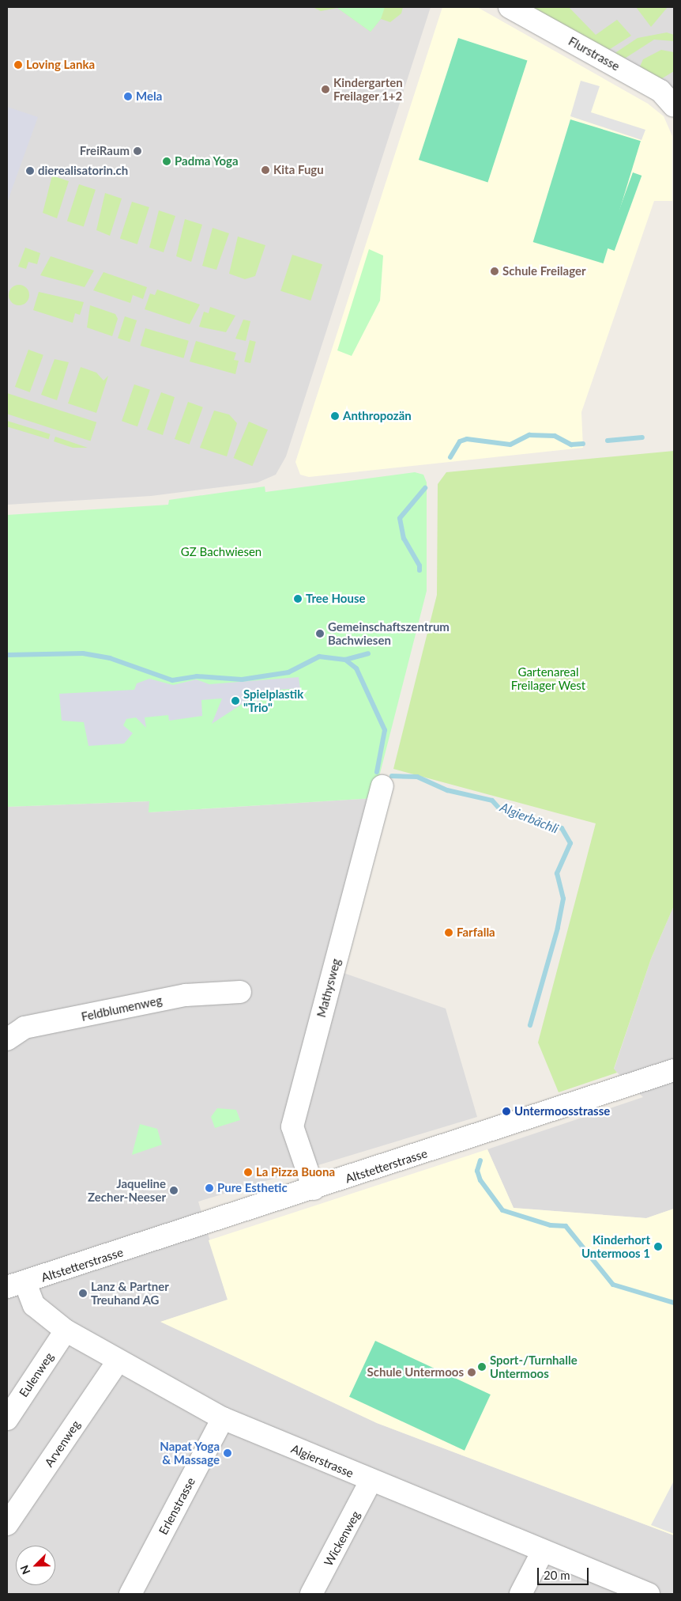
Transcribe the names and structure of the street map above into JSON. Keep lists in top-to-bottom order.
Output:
{
  "streets": {
    "street": [
      "Flurstrasse",
      "Mathysweg",
      "Feldblumenweg",
      "Altstetterstrasse",
      "Eulenweg",
      "Arvenweg",
      "Algierstrasse",
      "Erlenstrasse",
      "Wickenweg"
    ]
  },
  "crossings": [
    ["Mathysweg", "Altstetterstrasse"],
    ["Altstetterstrasse", "Algierstrasse"],
    ["Eulenweg", "Algierstrasse"],
    ["Arvenweg", "Algierstrasse"],
    ["Algierstrasse", "Erlenstrasse"],
    ["Algierstrasse", "Wickenweg"]
  ],
  "water": ["Algierbächli"],
  "parks": ["GZ Bachwiesen", "Gartenareal Freilager West"],
  "places": [
    "Loving Lanka",
    "Kindergarten Freilager 1+2",
    "Mela",
    "FreiRaum",
    "Padma Yoga",
    "Kita Fugu",
    "dierealisatorin.ch",
    "Schule Freilager",
    "Anthropozän",
    "Tree House",
    "Gemeinschaftszentrum Bachwiesen",
    "Spielplastik \"Trio\"",
    "Farfalla",
    "Untermoosstrasse",
    "La Pizza Buona",
    "Pure Esthetic",
    "Jaqueline Zecher-Neeser",
    "Kinderhort Untermoos 1",
    "Lanz & Partner Treuhand AG",
    "Sport-/Turnhalle Untermoos",
    "Schule Untermoos",
    "Napat Yoga & Massage"
  ],
  "scale_bar": "20 m",
  "north": "bottom left"
}
